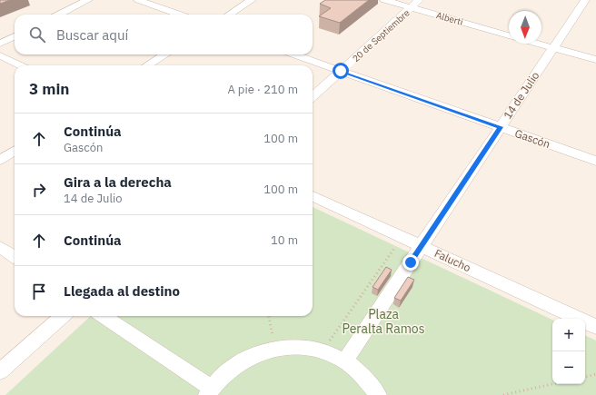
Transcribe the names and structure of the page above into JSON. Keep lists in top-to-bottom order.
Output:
{
  "streets": {
    "street": [
      "Alberti",
      "20 de Septiembre",
      "14 de Julio",
      "Gascón",
      "Falucho"
    ]
  },
  "crossings": [
    ["Alberti", "20 de Septiembre"],
    ["20 de Septiembre", "Gascón"],
    ["14 de Julio", "Gascón"],
    ["14 de Julio", "Falucho"]
  ],
  "parks": ["Plaza Peralta Ramos"],
  "north": "bottom",
  "page": {
    "search": "Buscar aquí",
    "heading": ["3 min", "A pie · 210 m"],
    "list": [
      ["Continúa", "Gascón", "100 m"],
      ["Gira a la derecha", "14 de Julio", "100 m"],
      ["Continúa", "10 m"],
      "Llegada al destino"
    ],
    "map_buttons": ["+", "−"]
  }
}
